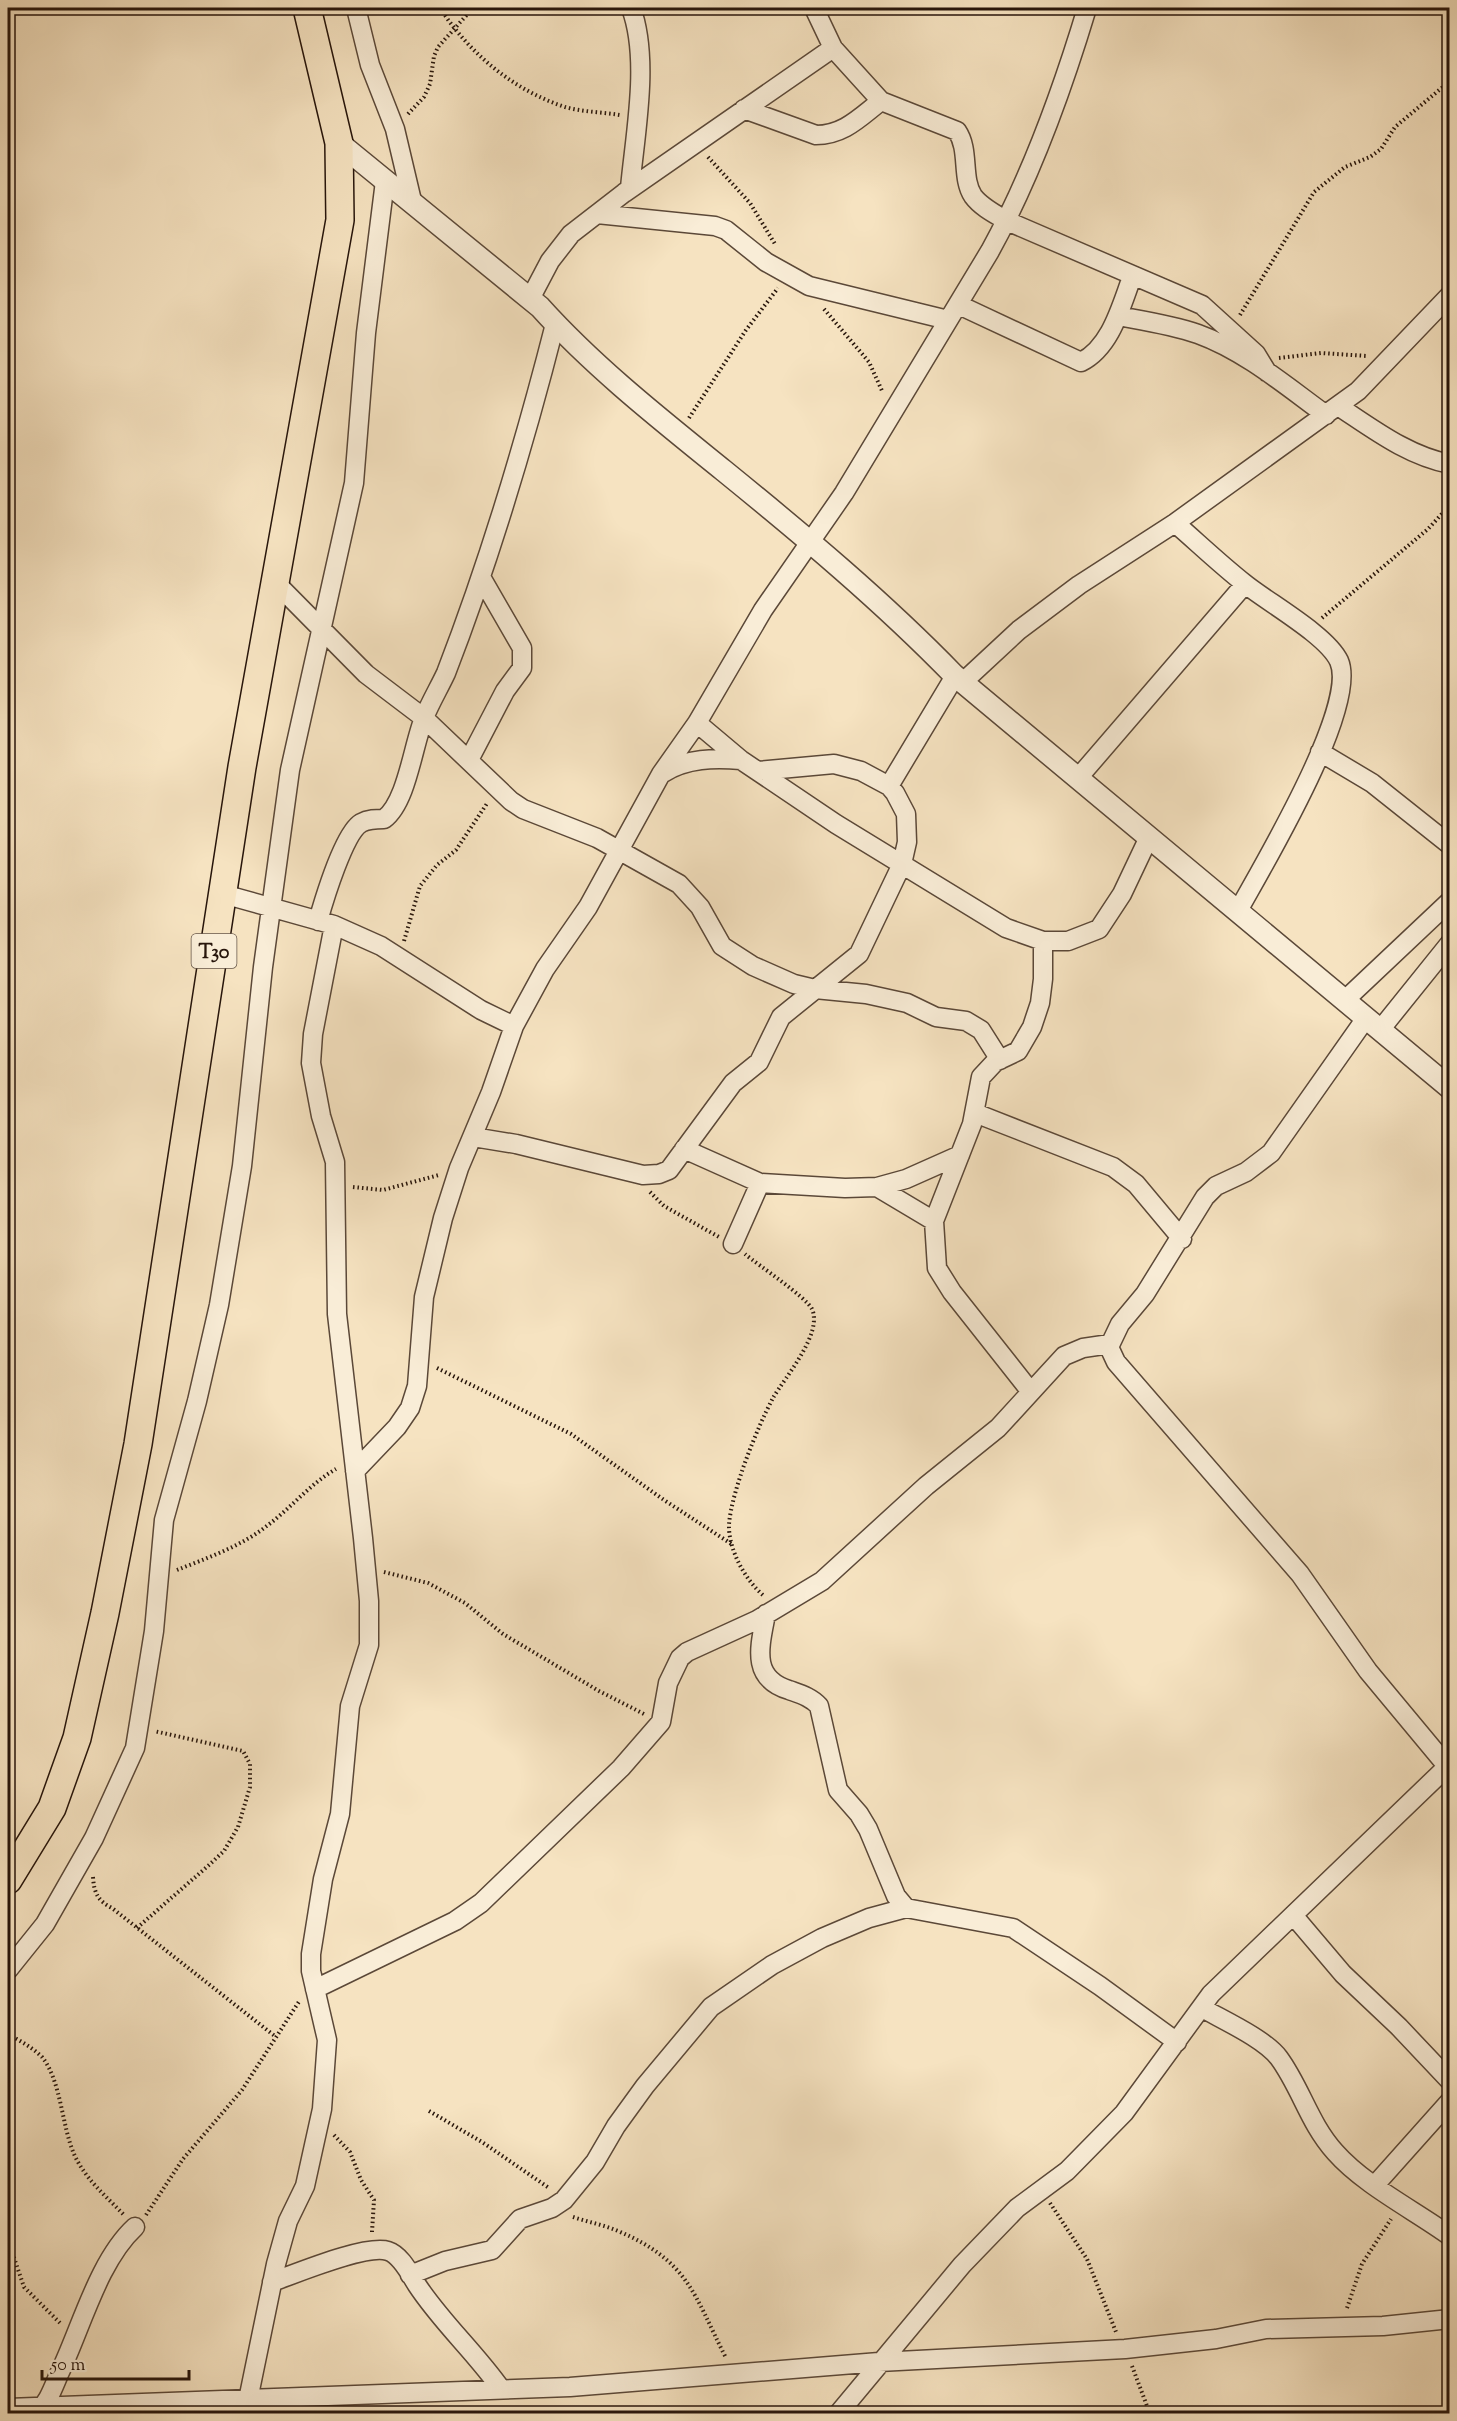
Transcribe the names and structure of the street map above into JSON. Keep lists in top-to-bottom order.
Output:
{
  "streets": {
    "main road": ["T30"]
  },
  "scale_bar": "50 m"
}
